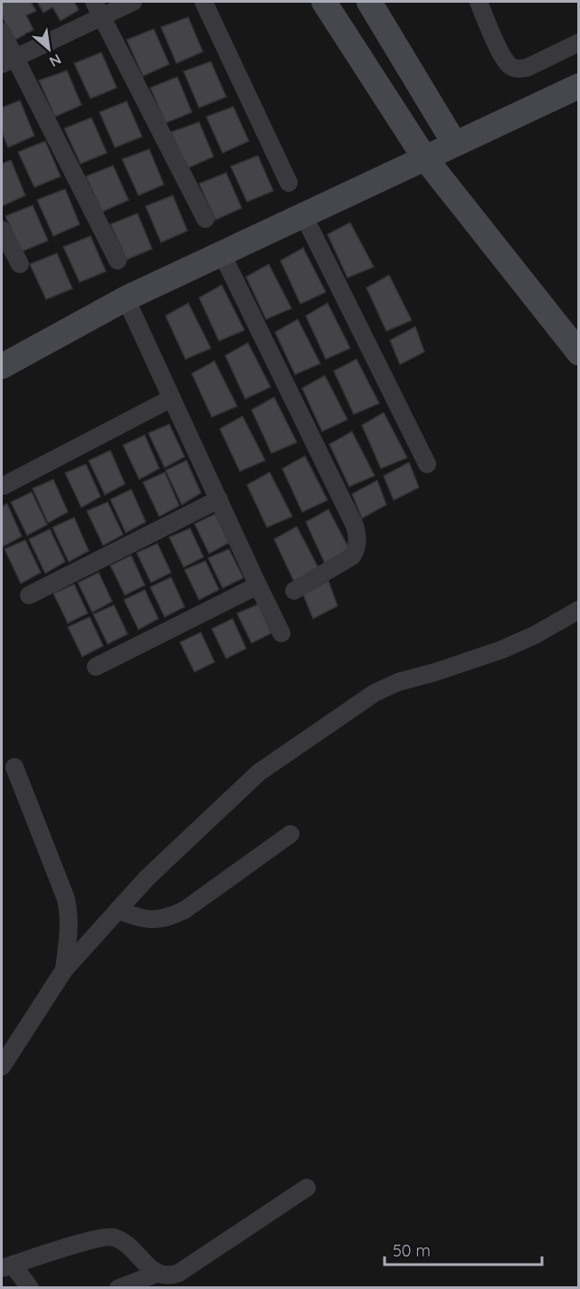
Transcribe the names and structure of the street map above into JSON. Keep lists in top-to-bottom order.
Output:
{
  "scale_bar": "50 m",
  "north": "bottom right"
}
